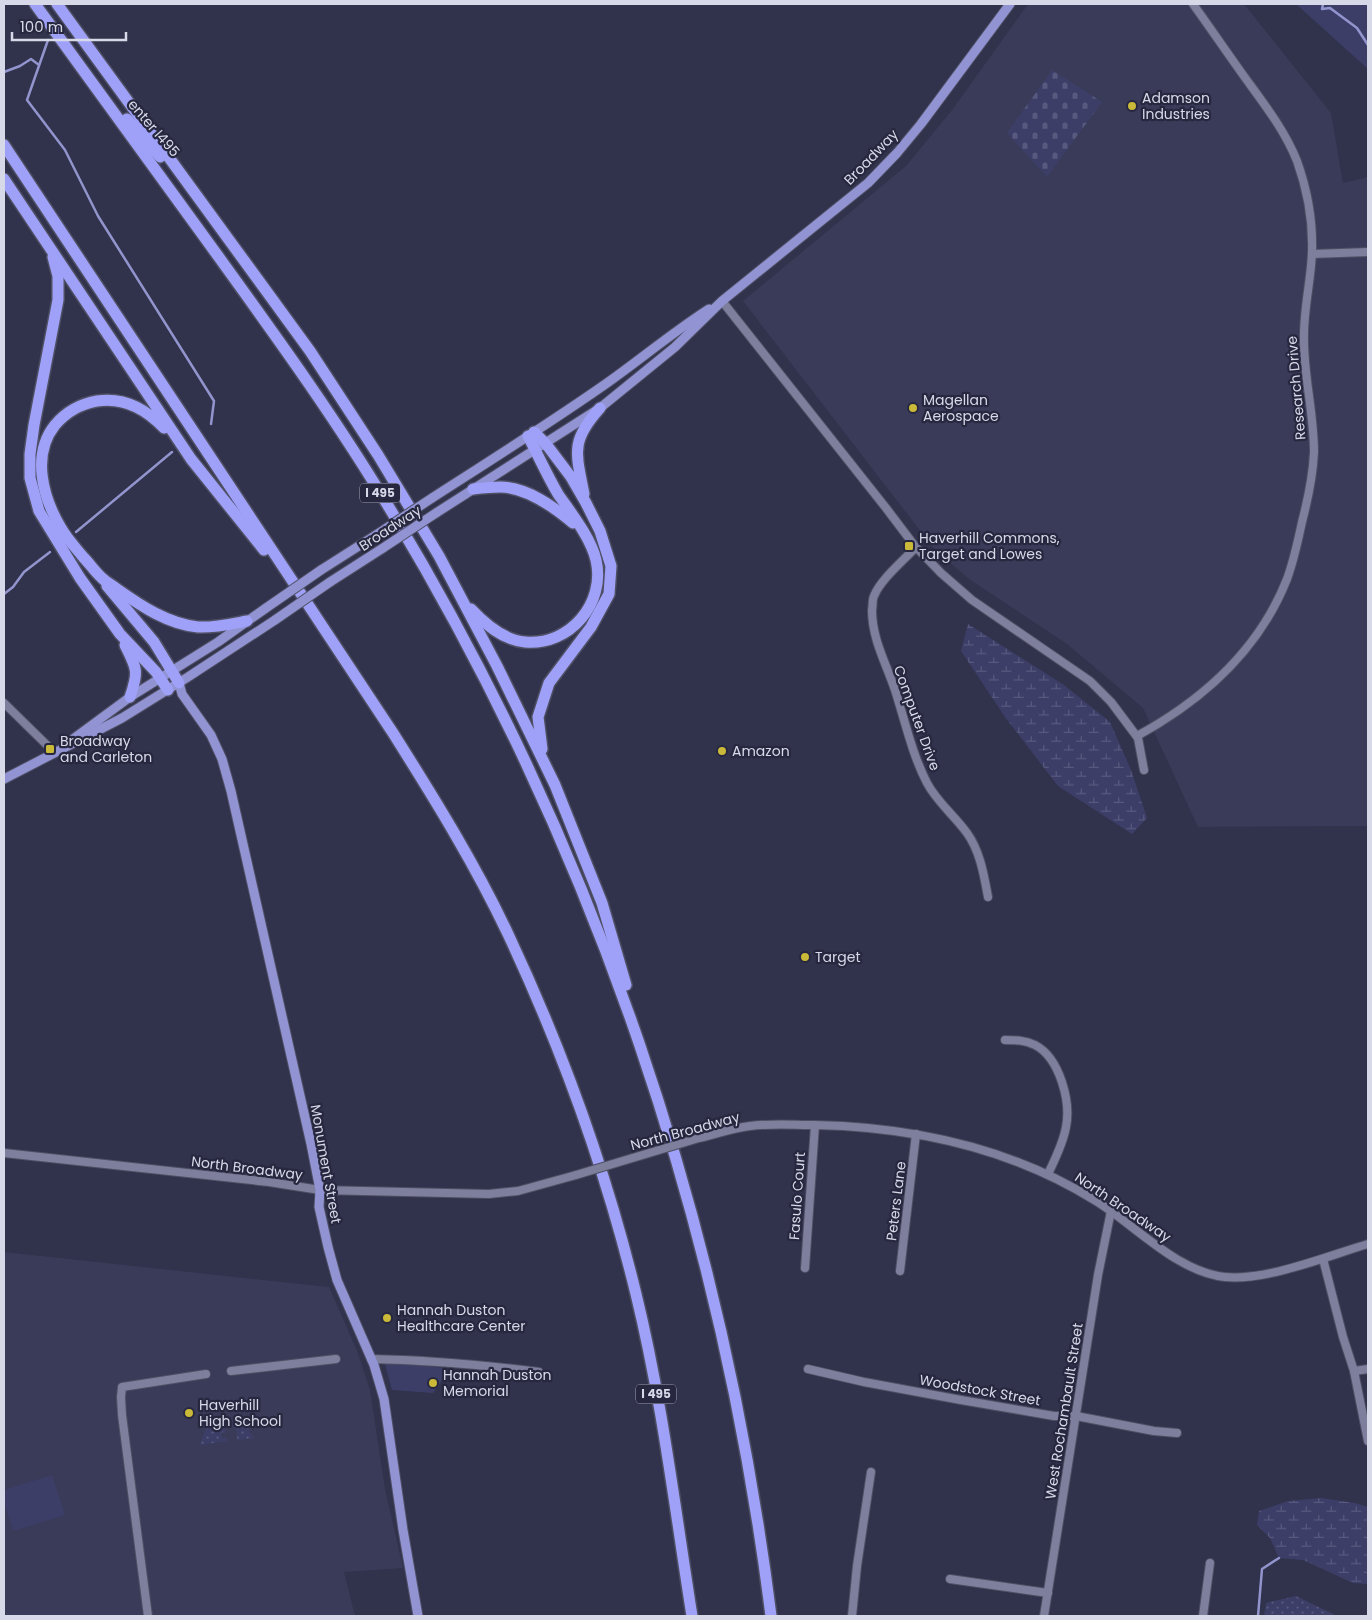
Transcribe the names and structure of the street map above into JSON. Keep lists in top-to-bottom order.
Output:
{
  "streets": {
    "highway": ["enter I495", "I 495"],
    "main road": ["Broadway", "Monument Street"],
    "street": [
      "Research Drive",
      "Computer Drive",
      "North Broadway",
      "Fasulo Court",
      "Peters Lane",
      "Woodstock Street",
      "West Rochambault Street"
    ]
  },
  "crossings": [
    ["enter I495", "I 495"],
    ["Broadway", "Monument Street"],
    ["North Broadway", "Monument Street"],
    ["North Broadway", "Fasulo Court"],
    ["North Broadway", "Peters Lane"],
    ["North Broadway", "West Rochambault Street"],
    ["Woodstock Street", "West Rochambault Street"]
  ],
  "places": {
    "other": [
      "Adamson Industries",
      "Magellan Aerospace",
      "Amazon",
      "Target",
      "Hannah Duston Healthcare Center",
      "Hannah Duston Memorial",
      "Haverhill High School"
    ],
    "transit": ["Haverhill Commons, Target and Lowes", "Broadway and Carleton"]
  },
  "scale_bar": "100 m"
}
